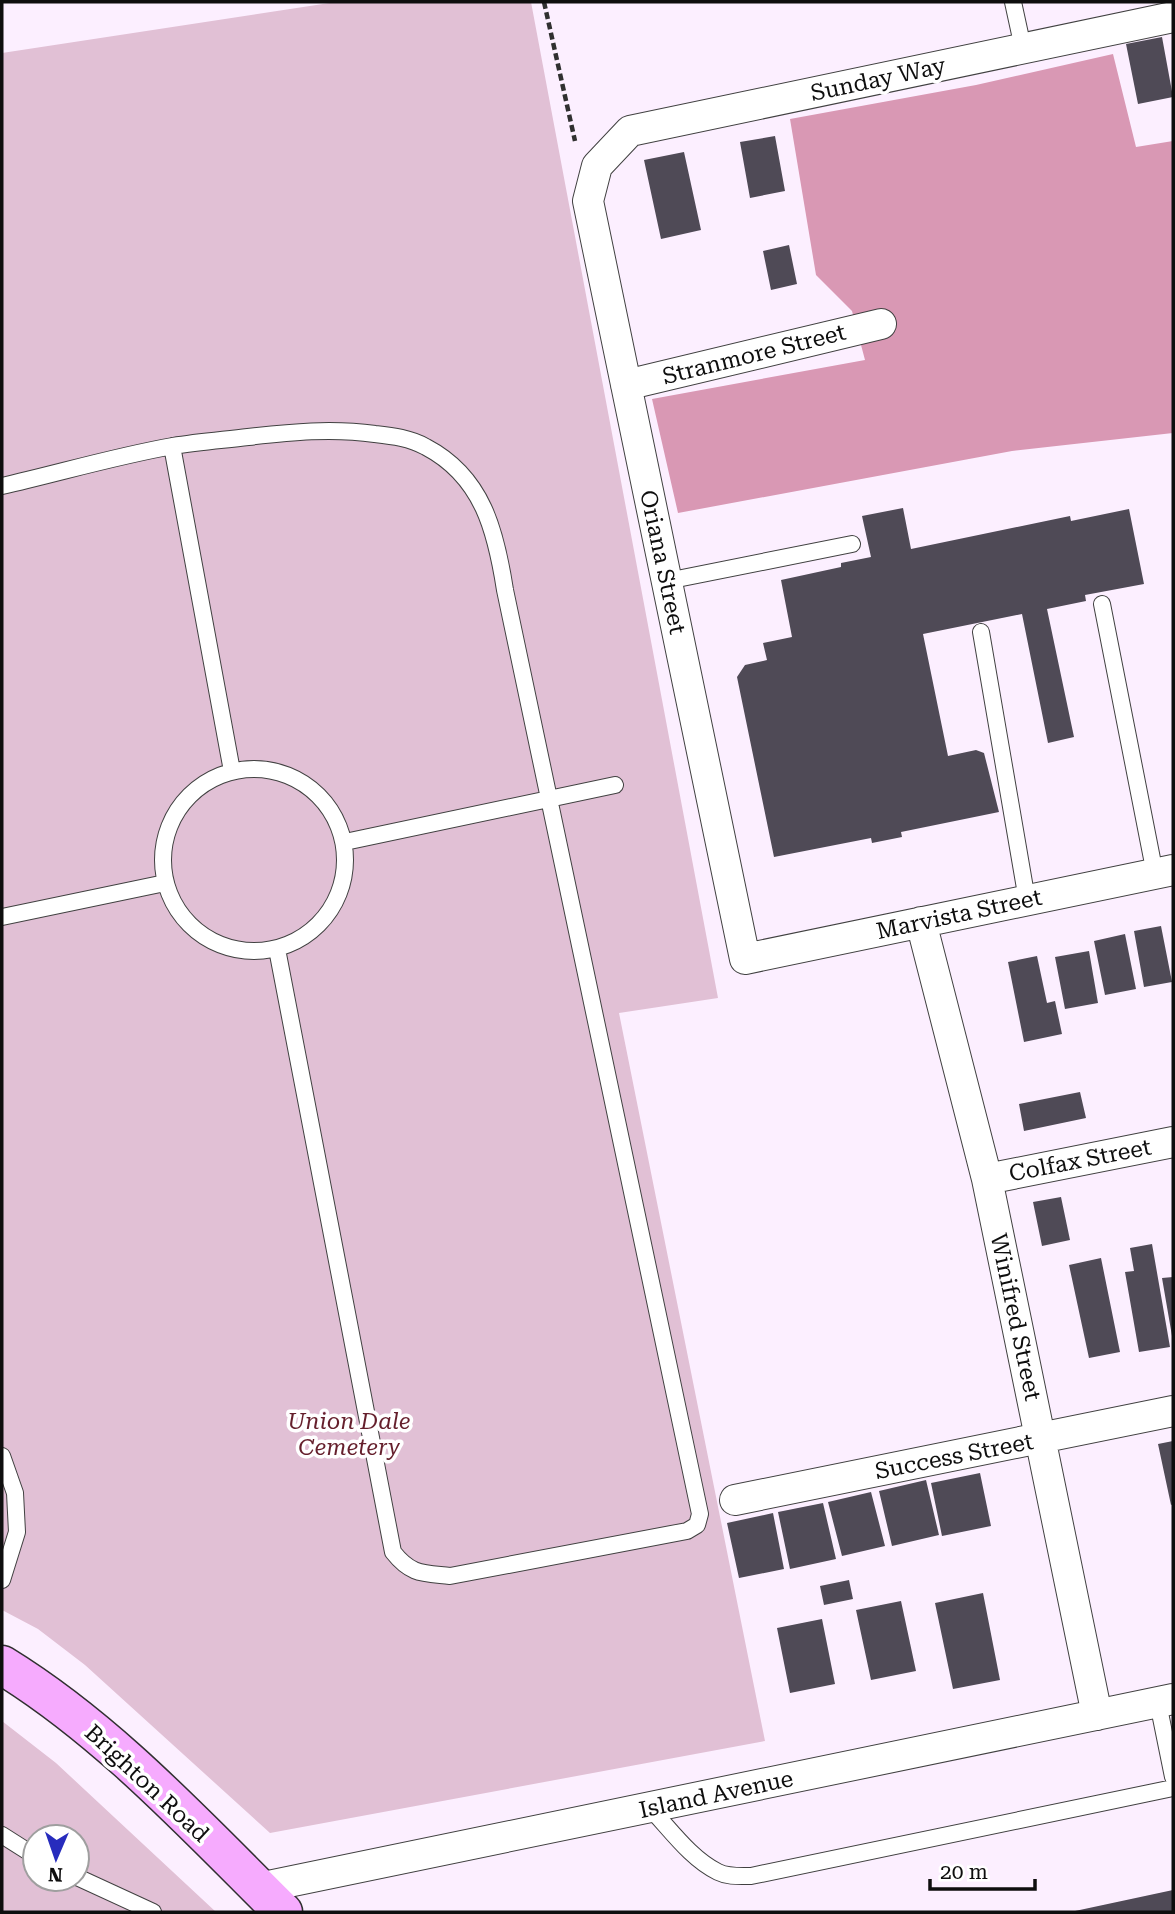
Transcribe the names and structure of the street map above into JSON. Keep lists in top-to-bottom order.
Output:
{
  "streets": {
    "street": [
      "Sunday Way",
      "Stranmore Street",
      "Oriana Street",
      "Marvista Street",
      "Colfax Street",
      "Winifred Street",
      "Success Street",
      "Brighton Road",
      "Island Avenue"
    ]
  },
  "crossings": [
    ["Sunday Way", "Oriana Street"],
    ["Stranmore Street", "Oriana Street"],
    ["Oriana Street", "Marvista Street"],
    ["Marvista Street", "Winifred Street"],
    ["Colfax Street", "Winifred Street"],
    ["Winifred Street", "Success Street"],
    ["Winifred Street", "Island Avenue"],
    ["Brighton Road", "Island Avenue"]
  ],
  "parks": ["Union Dale Cemetery"],
  "scale_bar": "20 m",
  "north": "bottom"
}
